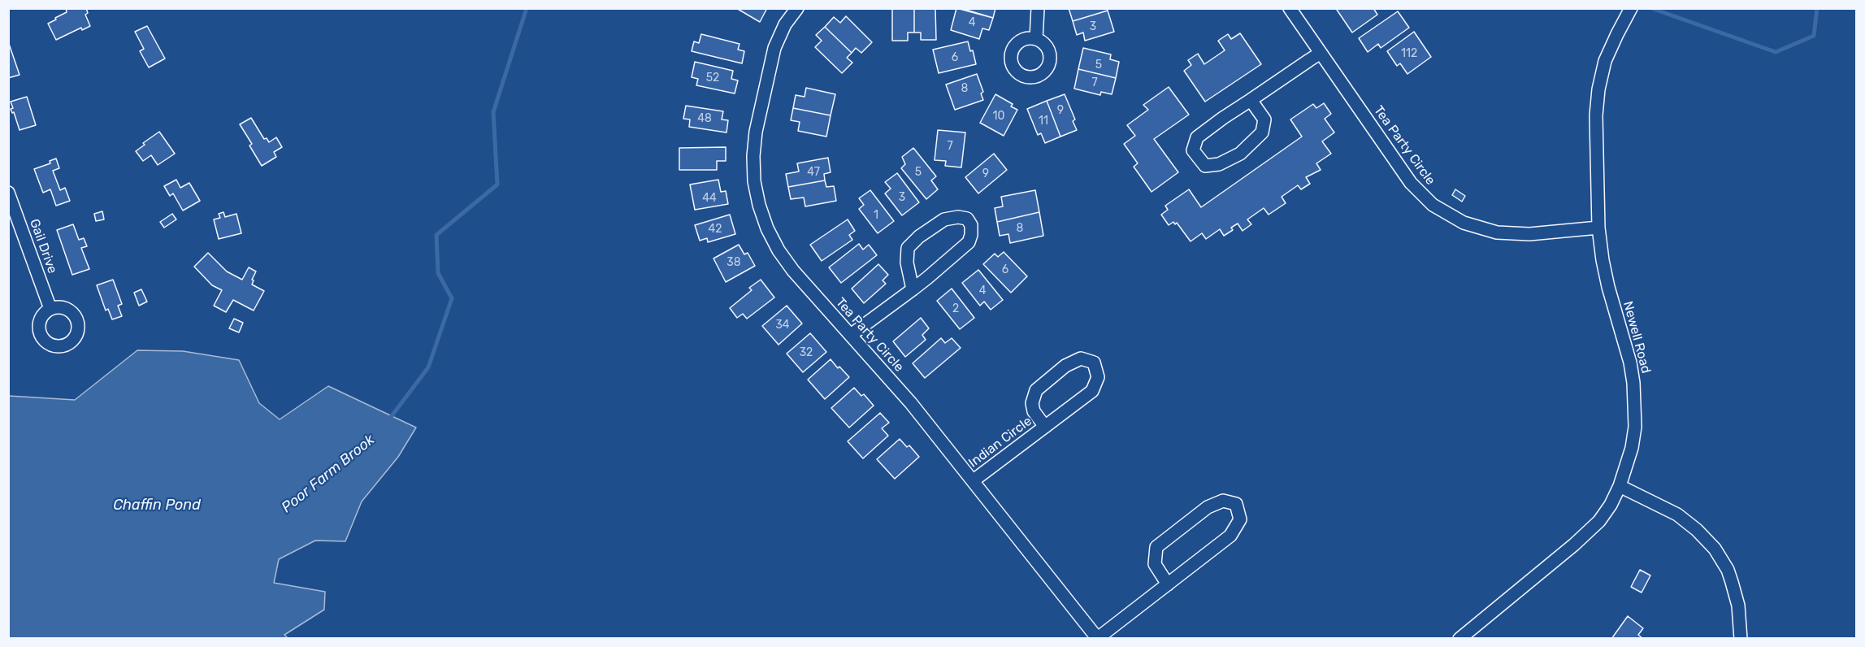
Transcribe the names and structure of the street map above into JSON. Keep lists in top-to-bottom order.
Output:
{
  "streets": {
    "street": [
      "Tea Party Circle",
      "Gail Drive",
      "Newell Road",
      "Indian Circle"
    ]
  },
  "crossings": [
    ["Tea Party Circle", "Newell Road"],
    ["Tea Party Circle", "Indian Circle"]
  ],
  "water": ["Poor Farm Brook", "Chaffin Pond"],
  "house_numbers": [
    "4",
    "3",
    "112",
    "6",
    "5",
    "52",
    "7",
    "8",
    "9",
    "10",
    "48",
    "11",
    "7",
    "47",
    "5",
    "9",
    "3",
    "44",
    "1",
    "8",
    "42",
    "38",
    "6",
    "4",
    "2",
    "34",
    "32"
  ]
}
